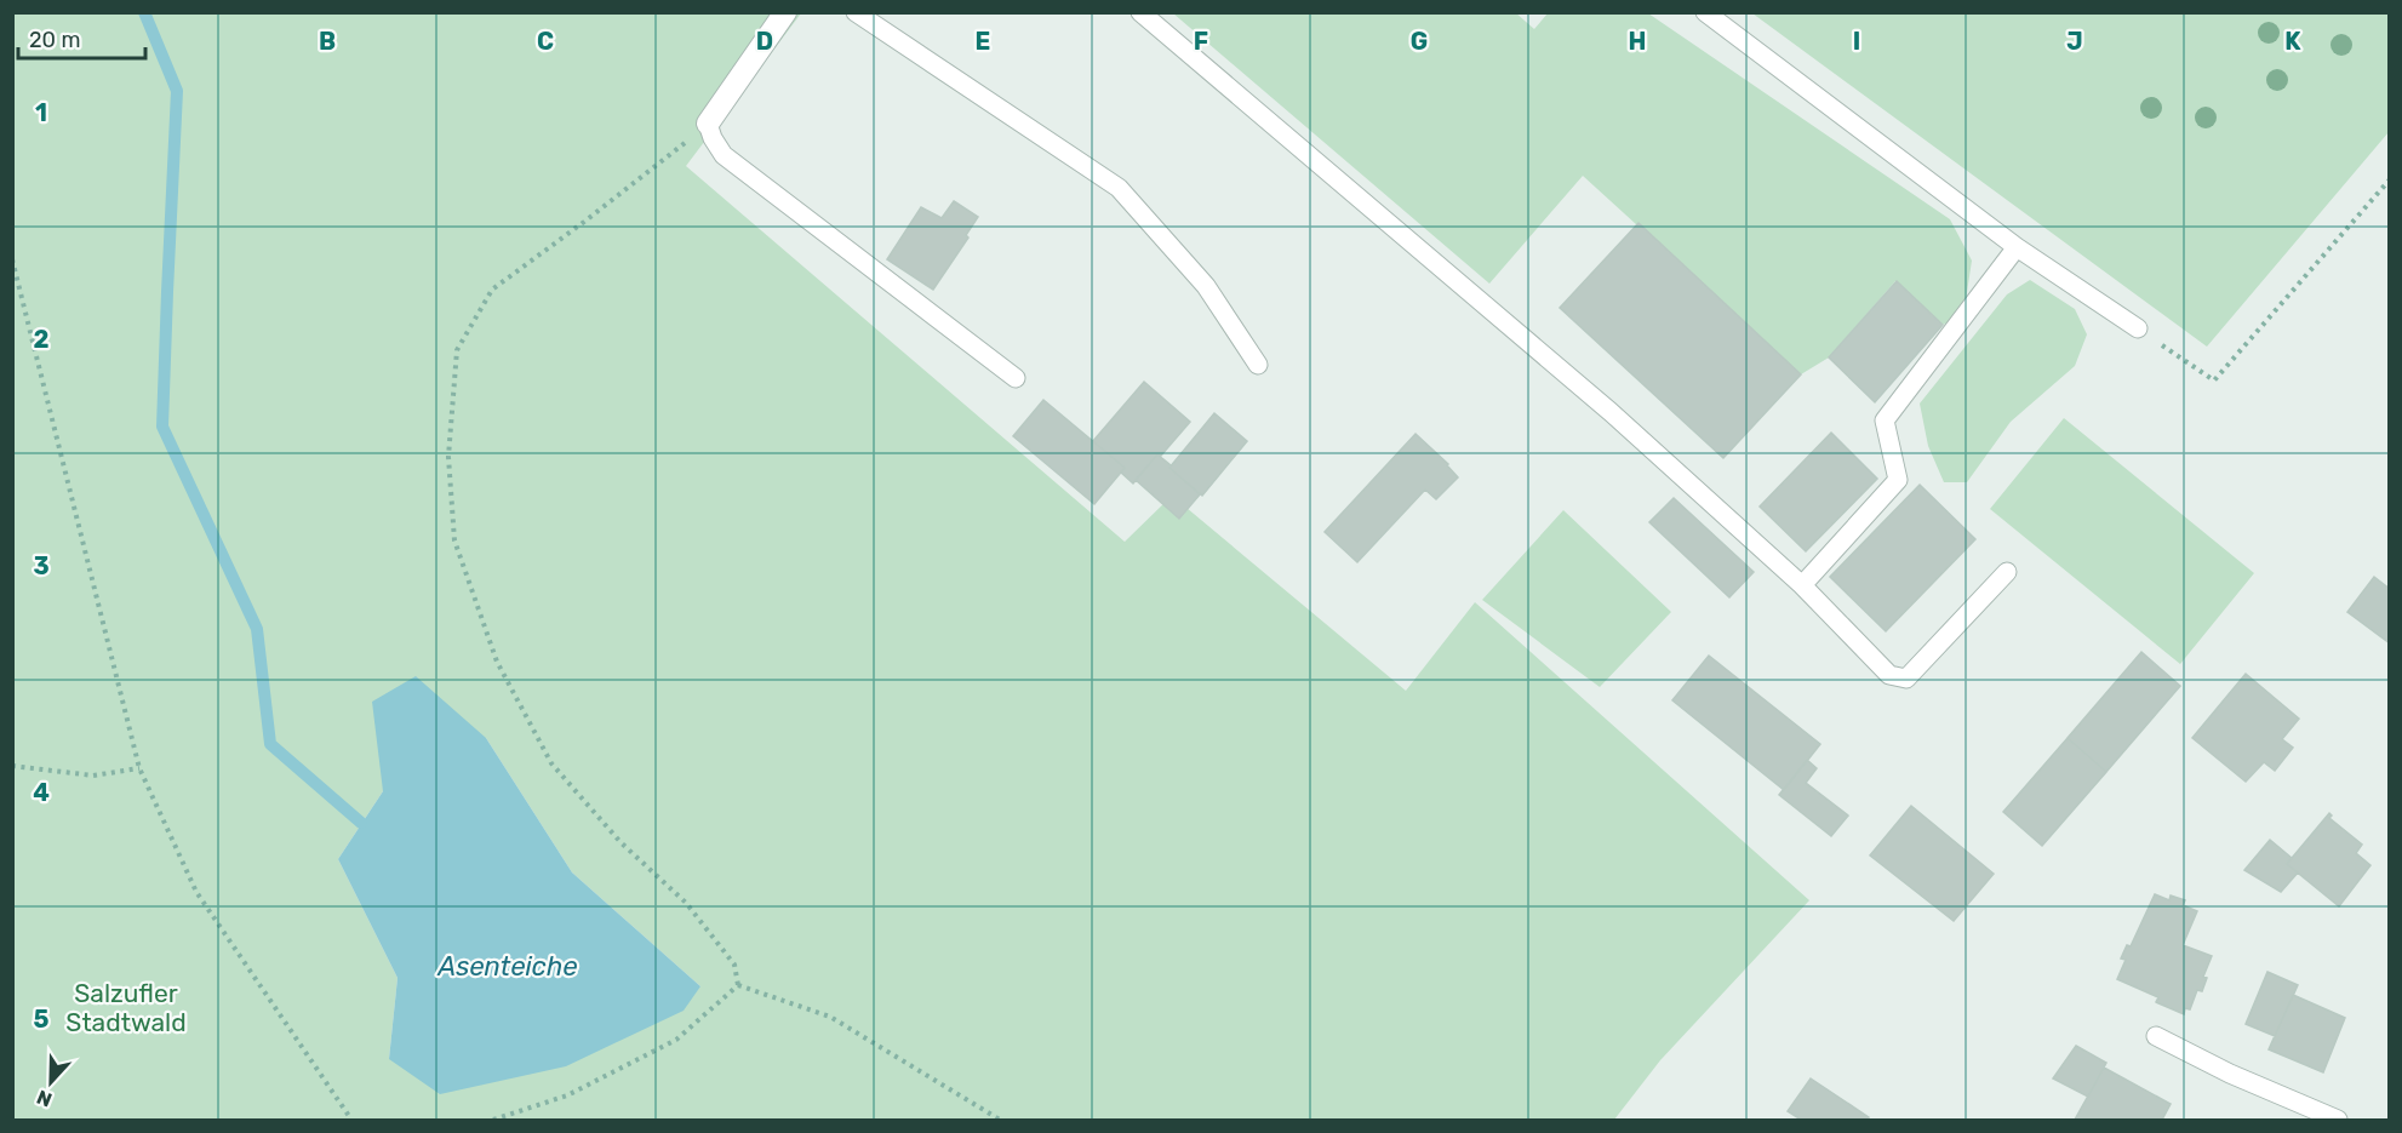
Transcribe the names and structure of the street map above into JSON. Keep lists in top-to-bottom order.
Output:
{
  "water": ["Asenteiche"],
  "parks": ["Salzufler Stadtwald"],
  "scale_bar": "20 m",
  "north": "bottom",
  "grid": {
    "columns": [
      "B",
      "C",
      "D",
      "E",
      "F",
      "G",
      "H",
      "I",
      "J",
      "K"
    ],
    "rows": [
      "1",
      "2",
      "3",
      "4",
      "5"
    ]
  }
}
